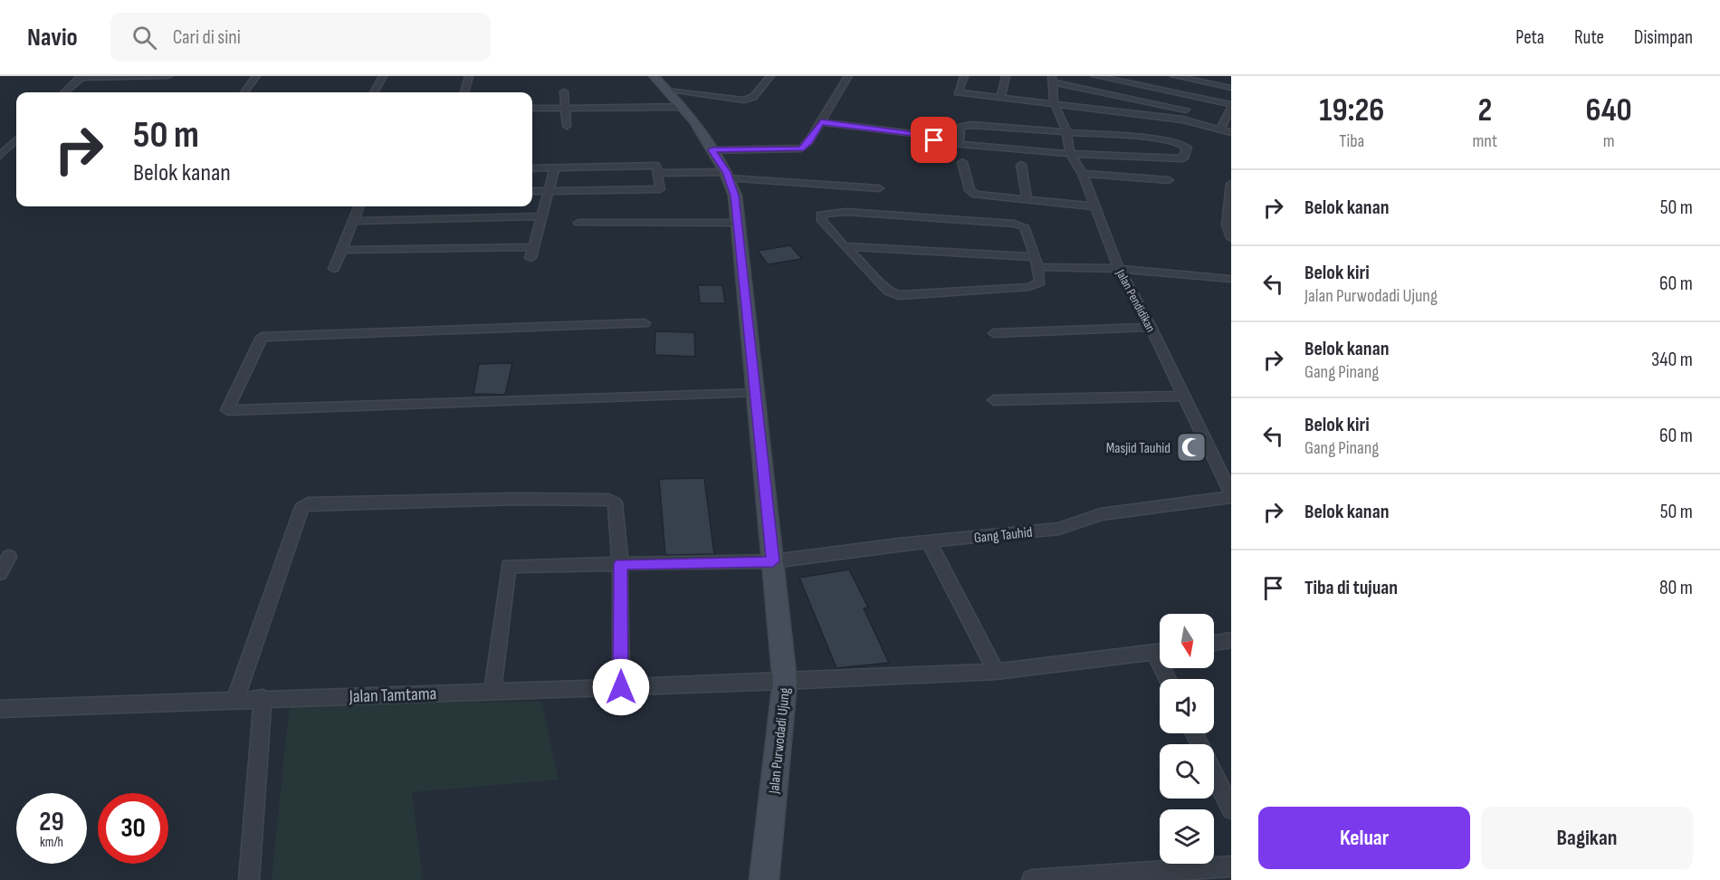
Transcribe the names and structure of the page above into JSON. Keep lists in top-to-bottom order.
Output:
{
  "streets": {
    "street": [
      "Jalan Pendidikan",
      "Gang Tauhid",
      "Jalan Tamtama",
      "Jalan Purwodadi Ujung"
    ]
  },
  "crossings": [
    ["Jalan Pendidikan", "Gang Tauhid"],
    ["Gang Tauhid", "Jalan Tamtama"],
    ["Gang Tauhid", "Jalan Purwodadi Ujung"],
    ["Jalan Tamtama", "Jalan Purwodadi Ujung"]
  ],
  "places": {
    "mosque": ["Masjid Tauhid"]
  },
  "north": "bottom",
  "page": {
    "header": "Navio",
    "search": "Cari di sini",
    "nav": ["Peta", "Rute", "Disimpan"],
    "eta": [
      "19:26",
      "Tiba",
      "2",
      "mnt",
      "640",
      "m"
    ],
    "turn": ["50 m", "Belok kanan"],
    "list": [
      {
        "name": "Belok kanan",
        "value": "50 m"
      },
      {
        "name": "Belok kiri",
        "note": "Jalan Purwodadi Ujung",
        "value": "60 m"
      },
      {
        "name": "Belok kanan",
        "note": "Gang Pinang",
        "value": "340 m"
      },
      {
        "name": "Belok kiri",
        "note": "Gang Pinang",
        "value": "60 m"
      },
      {
        "name": "Belok kanan",
        "value": "50 m"
      },
      {
        "name": "Tiba di tujuan",
        "value": "80 m"
      }
    ],
    "speed": "29 km/h",
    "limit": "30",
    "buttons": ["Keluar", "Bagikan"]
  }
}
